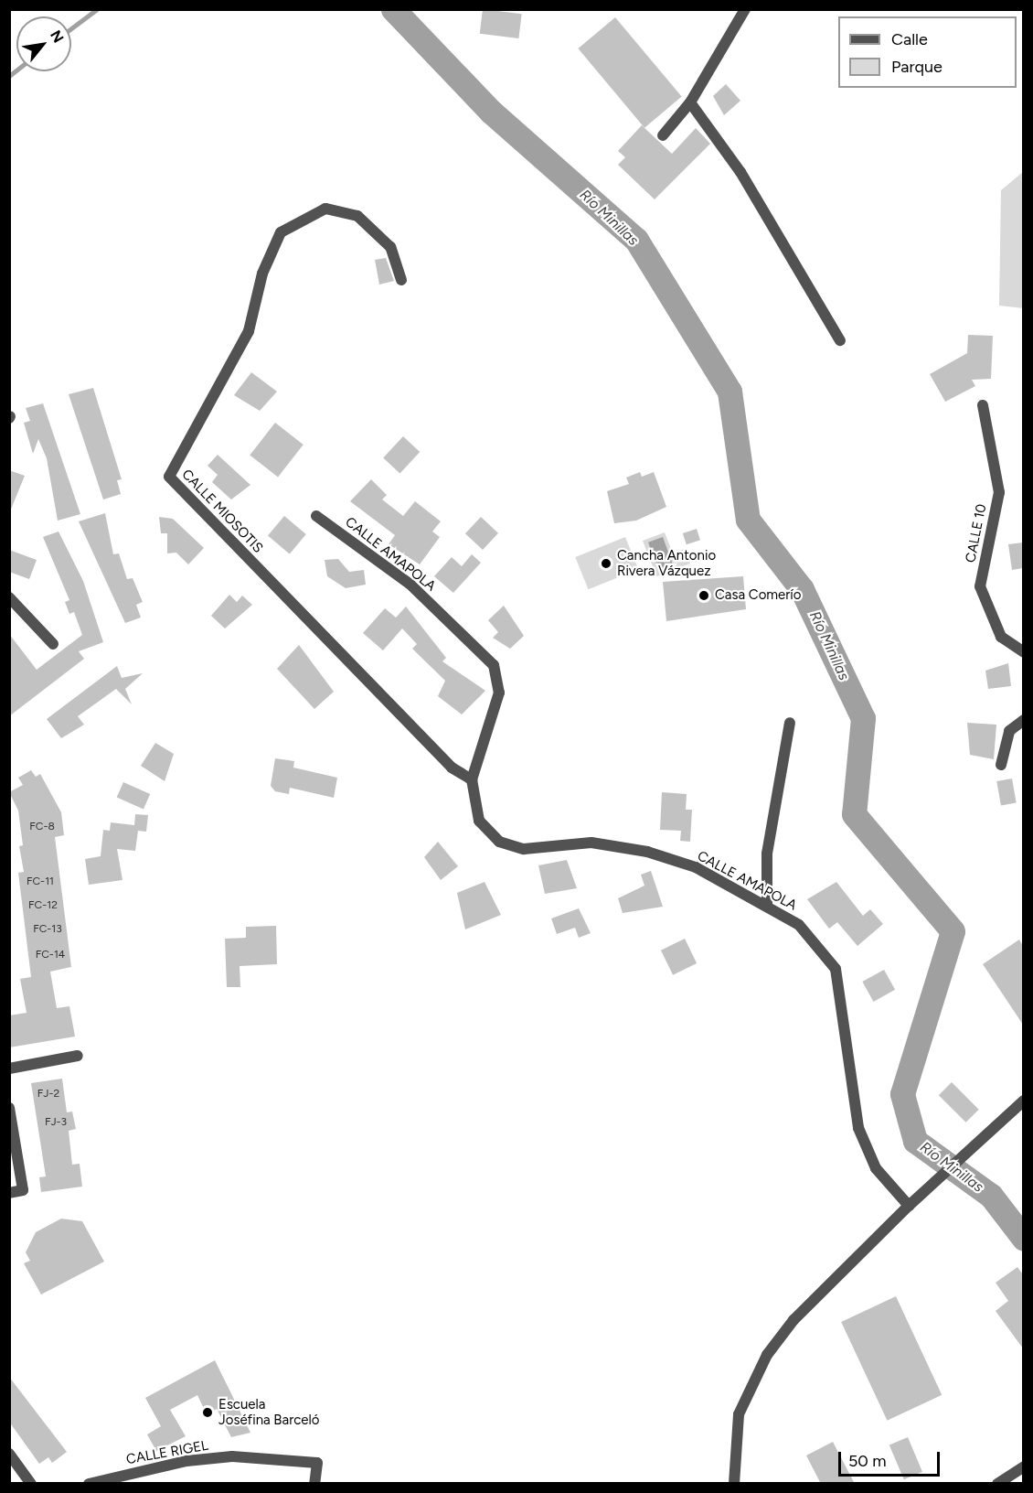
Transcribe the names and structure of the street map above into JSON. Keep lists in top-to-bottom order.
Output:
{
  "streets": {
    "street": [
      "CALLE MIOSOTIS",
      "CALLE 10",
      "CALLE AMAPOLA",
      "CALLE RIGEL"
    ]
  },
  "crossings": [
    ["CALLE MIOSOTIS", "CALLE AMAPOLA"]
  ],
  "water": ["Río Minillas"],
  "places": ["Cancha Antonio Rivera Vázquez", "Casa Comerío", "Escuela Joséfina Barceló"],
  "house_numbers": [
    "FC-8",
    "FC-11",
    "FC-12",
    "FC-13",
    "FC-14",
    "FJ-2",
    "FJ-3"
  ],
  "legend": ["Calle", "Parque"],
  "scale_bar": "50 m",
  "north": "top right"
}
